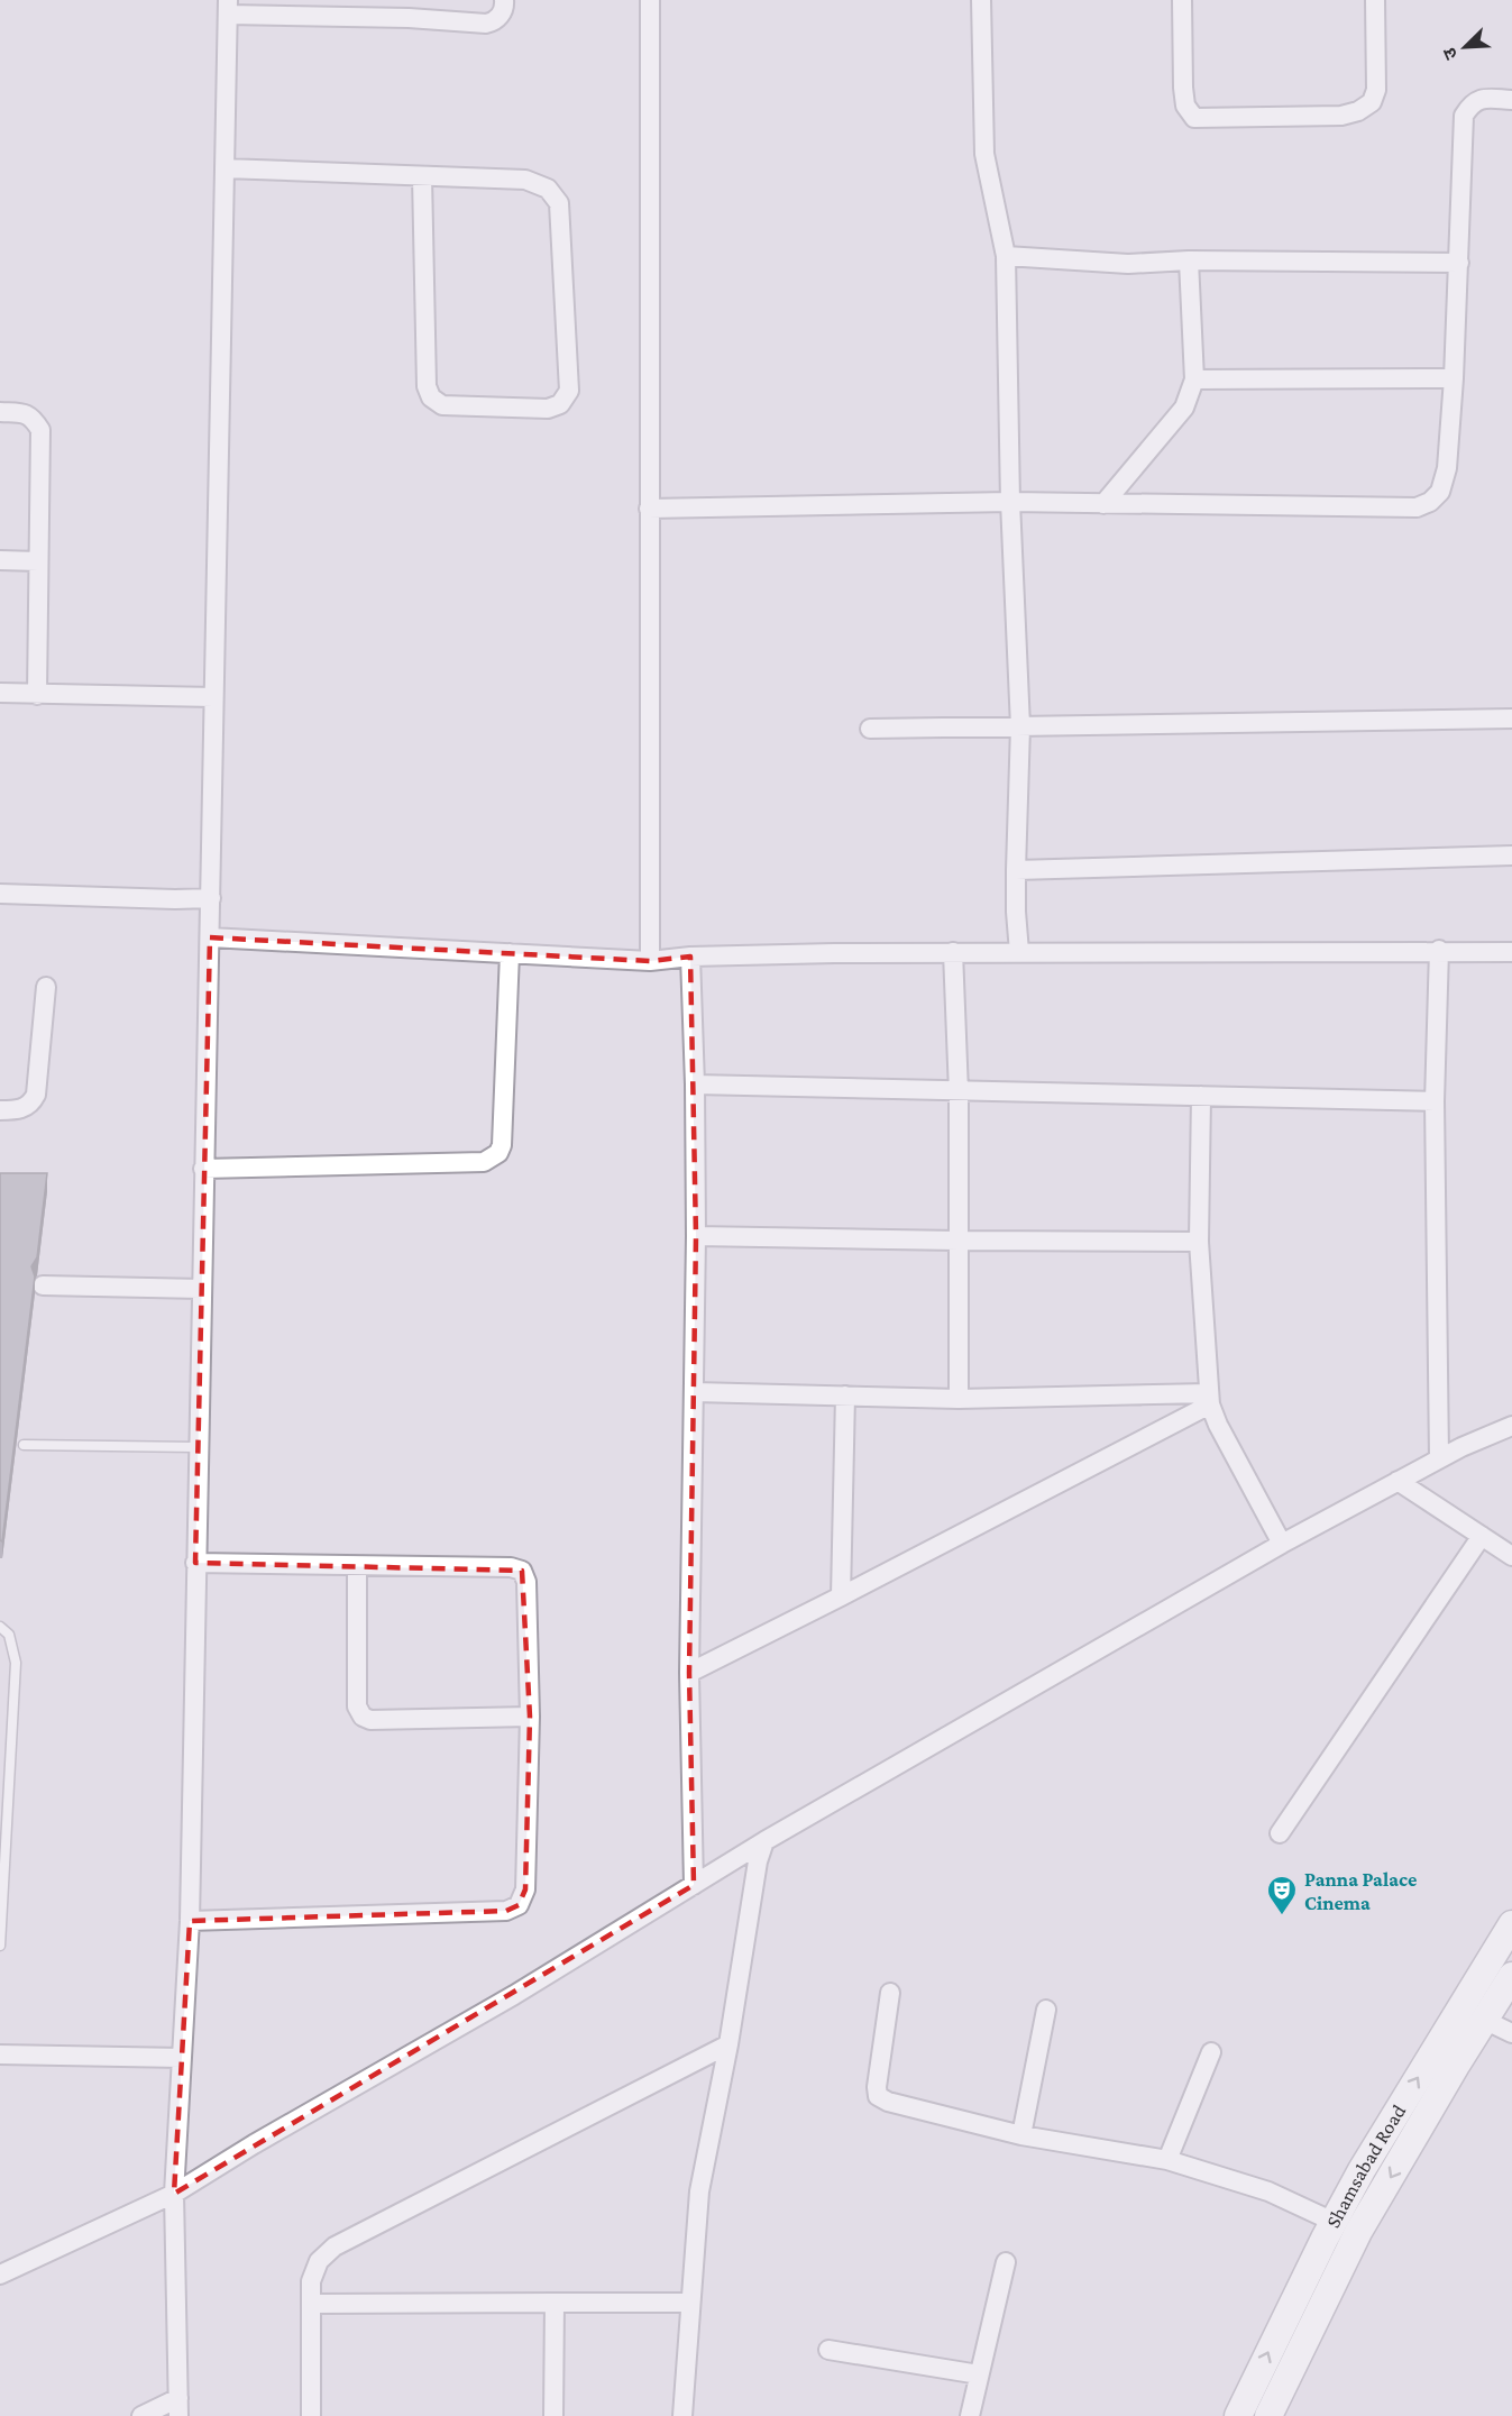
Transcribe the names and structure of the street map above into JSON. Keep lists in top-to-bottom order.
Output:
{
  "streets": {
    "main road": ["Shamsabad Road"]
  },
  "places": {
    "theatre": ["Panna Palace Cinema"]
  },
  "north": "bottom left"
}
